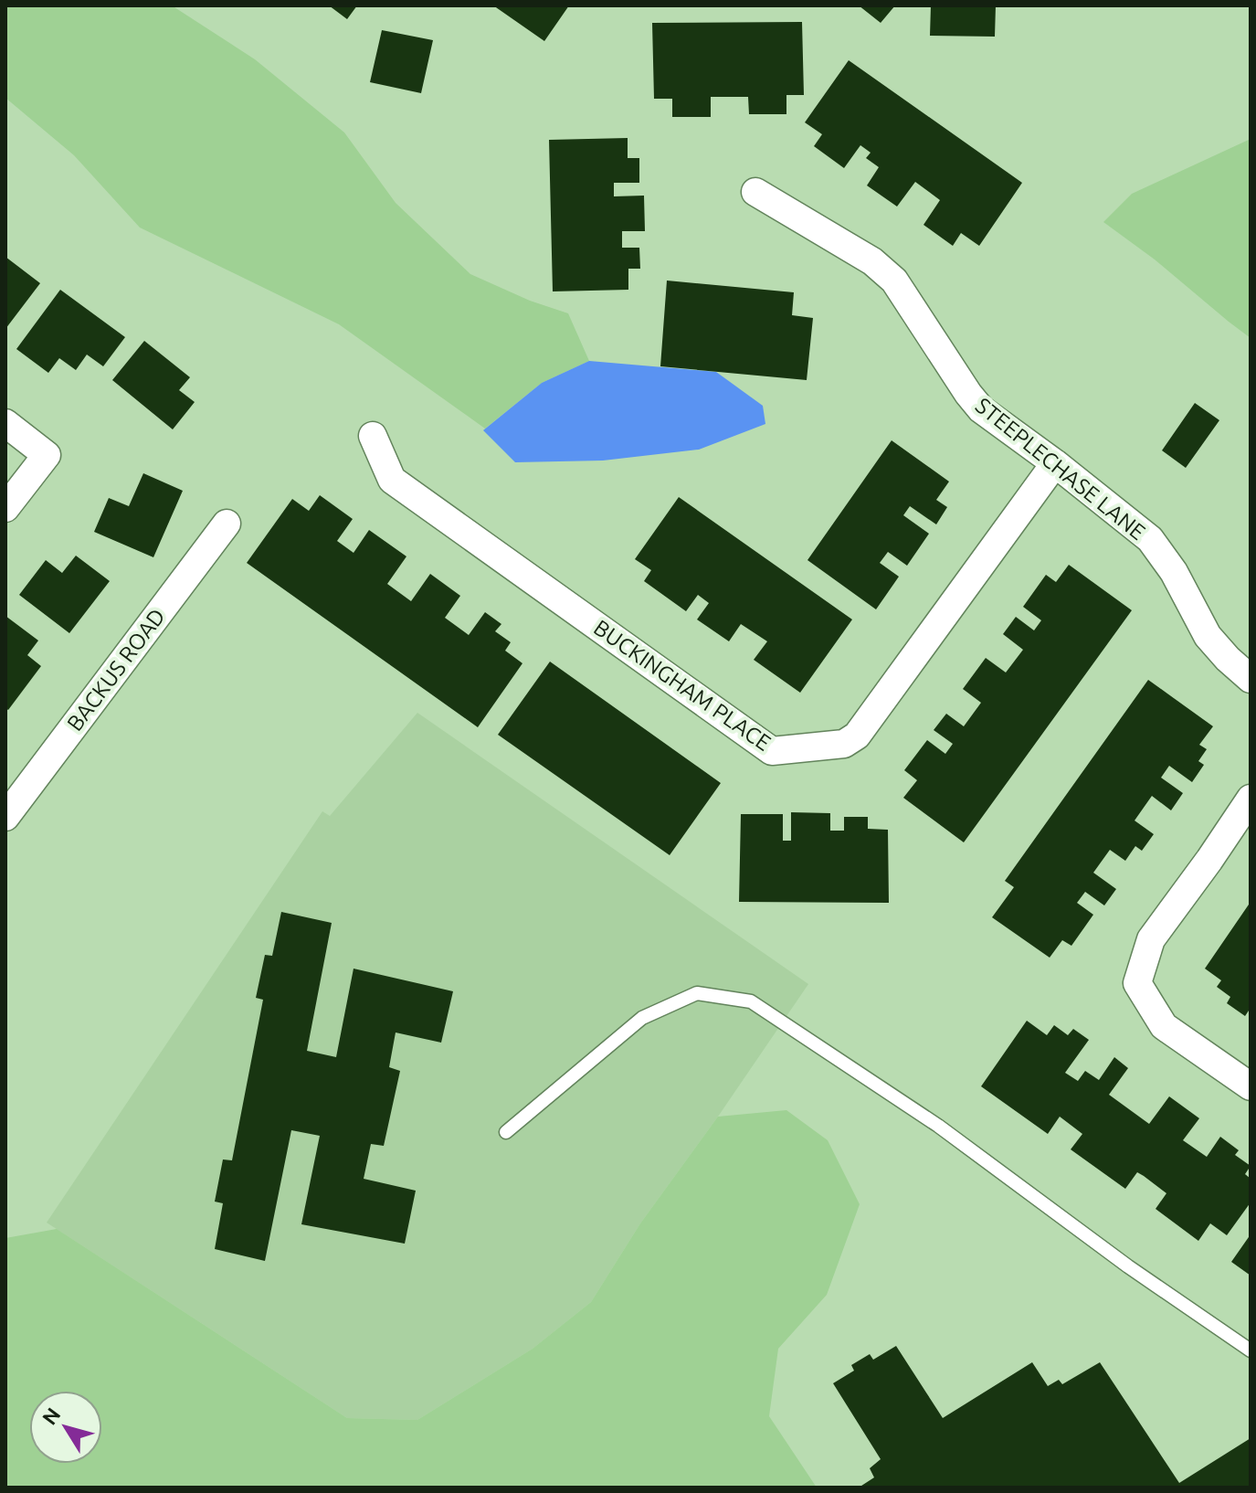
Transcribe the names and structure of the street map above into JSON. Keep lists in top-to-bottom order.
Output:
{
  "streets": {
    "street": ["STEEPLECHASE LANE", "BACKUS ROAD", "BUCKINGHAM PLACE"]
  },
  "crossings": [
    ["STEEPLECHASE LANE", "BUCKINGHAM PLACE"]
  ],
  "north": "top left"
}
